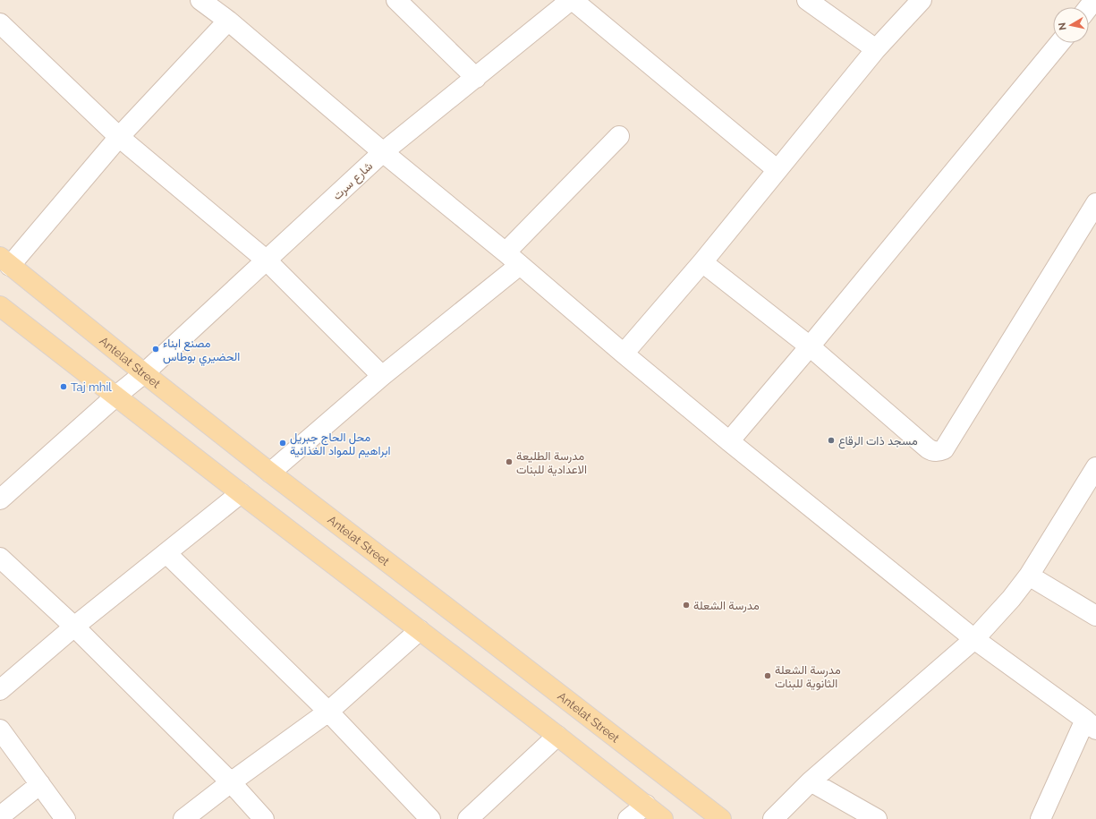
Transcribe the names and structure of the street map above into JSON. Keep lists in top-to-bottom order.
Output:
{
  "streets": {
    "main road": ["Antelat Street"],
    "street": ["شارع سرت"]
  },
  "crossings": [
    ["شارع سرت", "Antelat Street"]
  ],
  "places": [
    "مصنع ابناء الحضيري بوطاس",
    "Taj mhil",
    "مسجد ذات الرقاع",
    "محل الحاج جبريل ابراهيم للمواد الغذائية",
    "مدرسة الطليعة الاعدادية للبنات",
    "مدرسة الشعلة",
    "مدرسة الشعلة الثانوية للبنات"
  ],
  "north": "left"
}
